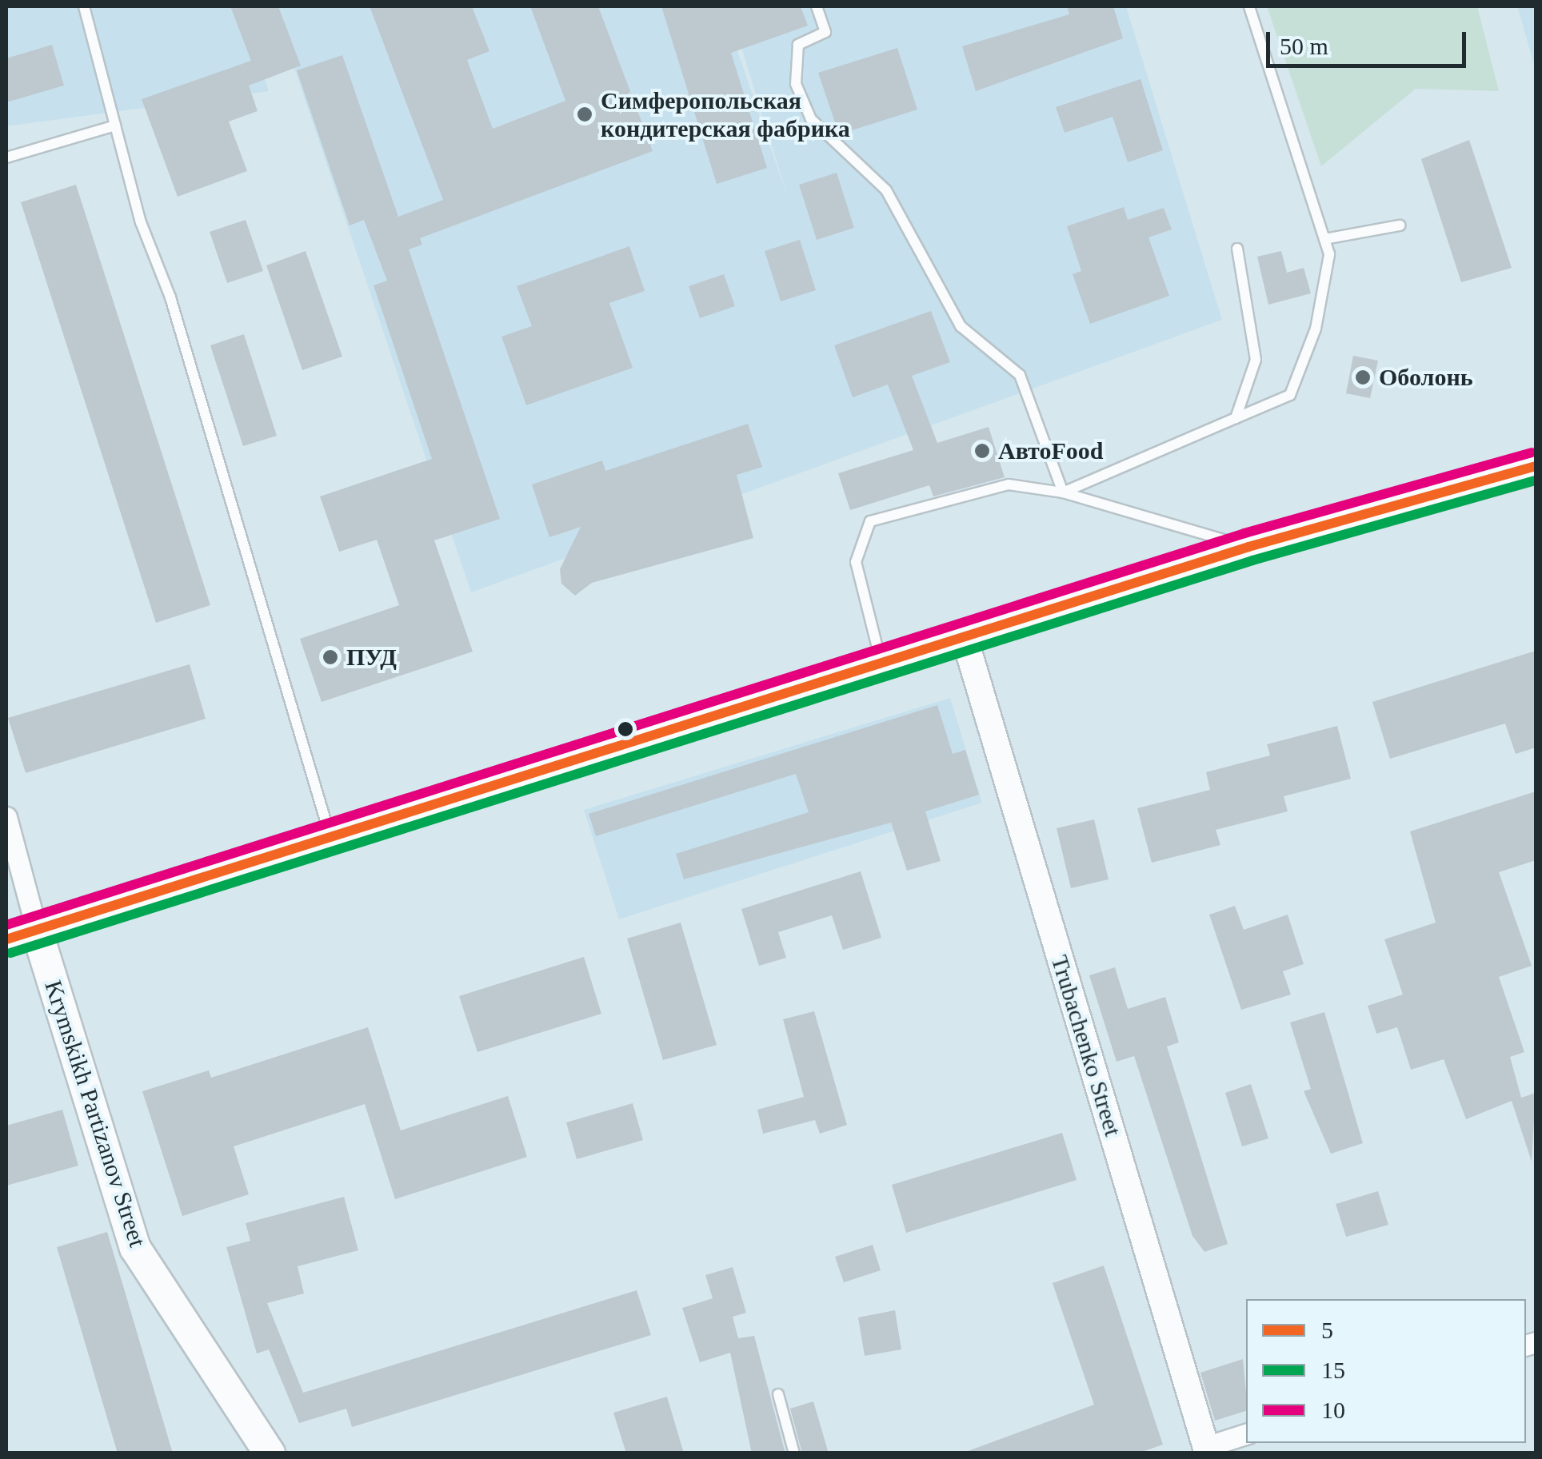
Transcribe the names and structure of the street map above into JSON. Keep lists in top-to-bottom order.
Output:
{
  "streets": {
    "main road": ["Krymskikh Partizanov Street"],
    "street": ["Trubachenko Street"]
  },
  "places": [
    "Симферопольская кондитерская фабрика",
    "Оболонь",
    "АвтоFood",
    "ПУД"
  ],
  "lines": ["transit line 10", "transit line 5", "transit line 15"],
  "legend": ["5", "15", "10"],
  "scale_bar": "50 m"
}
